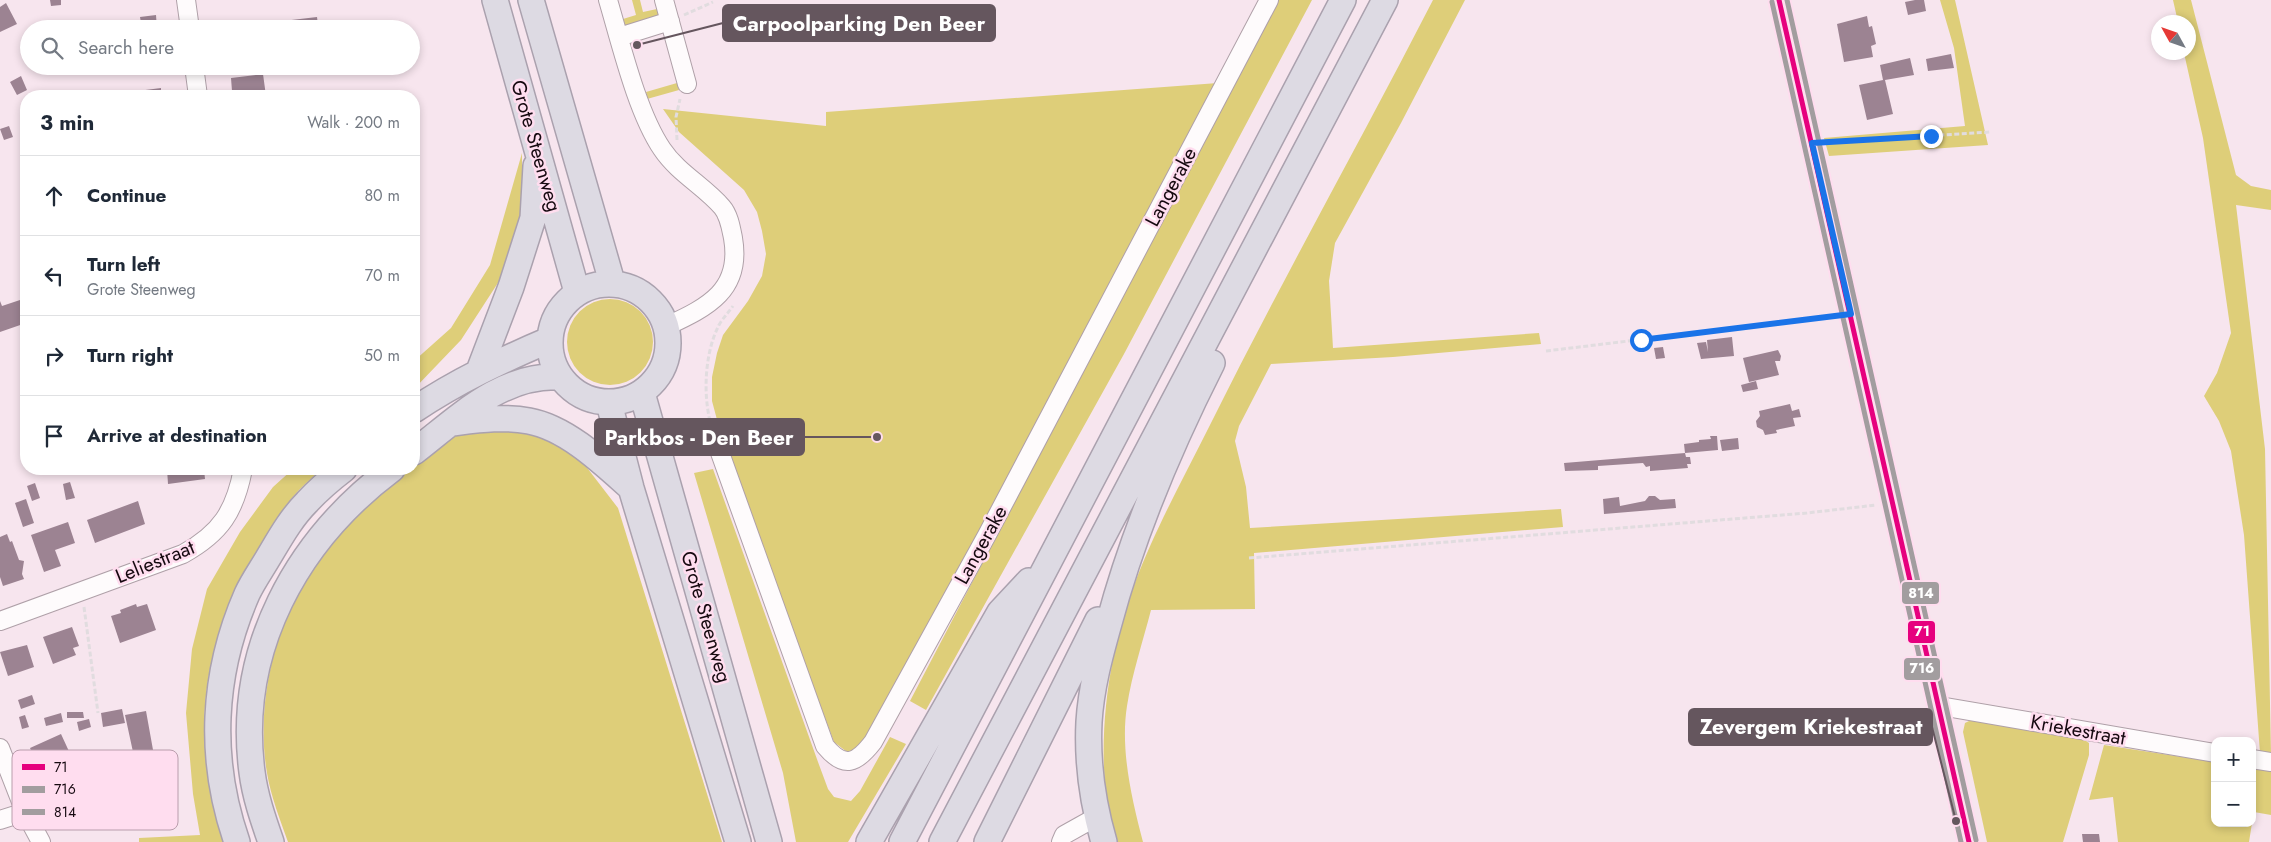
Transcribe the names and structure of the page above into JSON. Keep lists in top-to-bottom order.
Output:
{
  "streets": {
    "highway": ["Grote Steenweg"],
    "street": ["Langerake", "Leliestraat", "Kriekestraat"]
  },
  "places": ["Carpoolparking Den Beer", "Parkbos - Den Beer", "Zevergem Kriekestraat"],
  "lines": ["transit line 71", "transit line 814", "transit line 716"],
  "legend": ["71", "716", "814"],
  "north": "top left",
  "page": {
    "search": "Search here",
    "heading": ["3 min", "Walk · 200 m"],
    "list": [
      ["Continue", "80 m"],
      ["Turn left", "Grote Steenweg", "70 m"],
      ["Turn right", "50 m"],
      "Arrive at destination"
    ],
    "map_buttons": ["+", "−"]
  }
}
